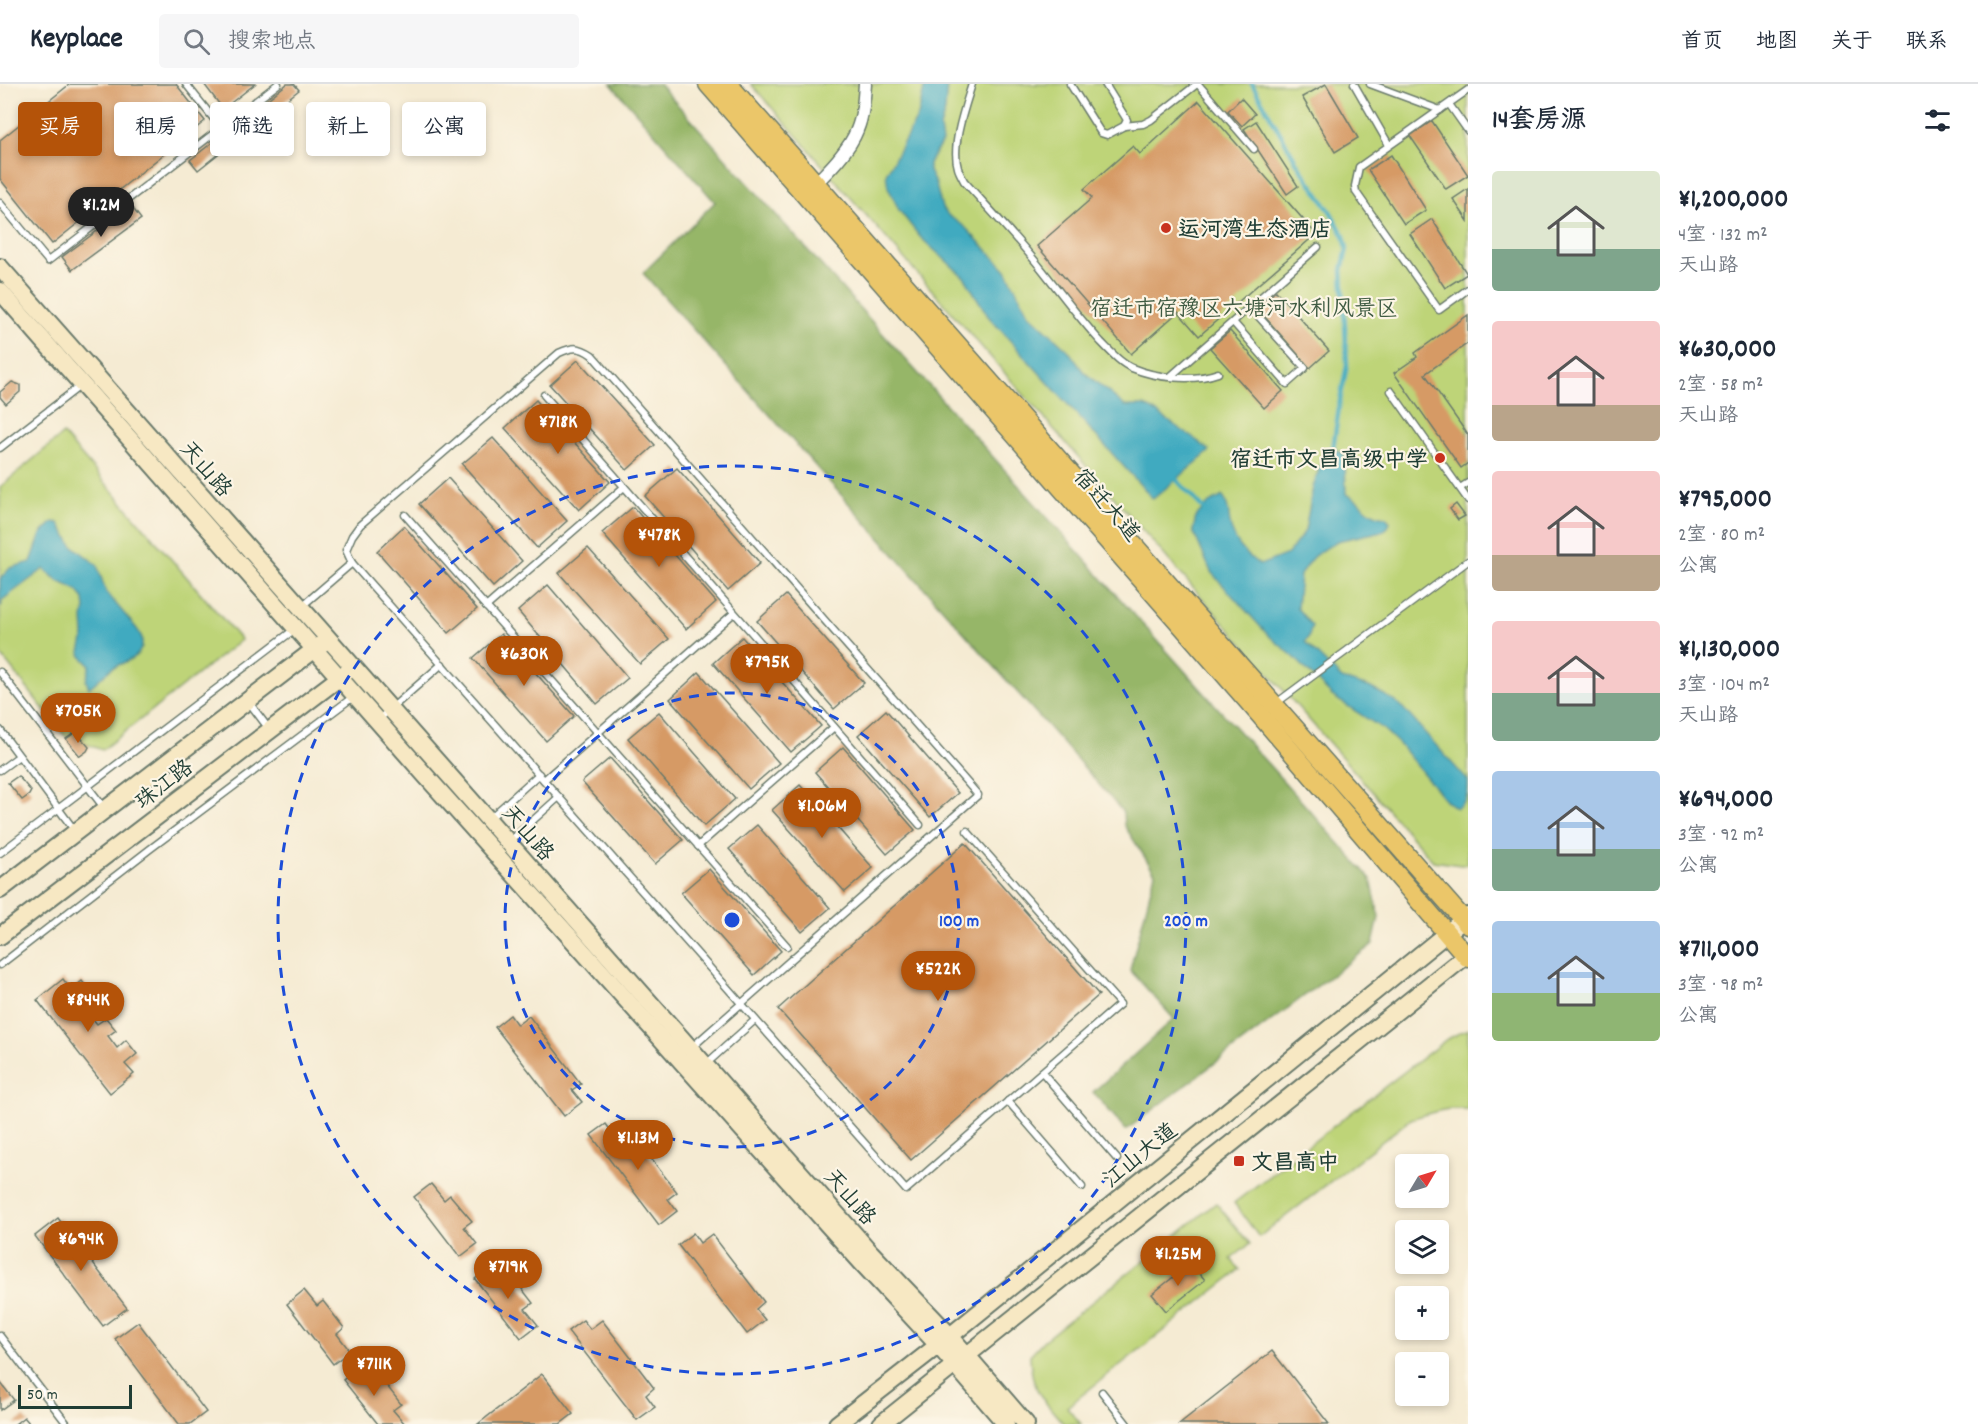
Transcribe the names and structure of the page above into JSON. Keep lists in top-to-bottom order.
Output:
{
  "streets": {
    "main road": ["宿迁大道"],
    "street": ["天山路", "珠江路", "江山大道"]
  },
  "crossings": [
    ["天山路", "珠江路"],
    ["天山路", "江山大道"],
    ["宿迁大道", "江山大道"]
  ],
  "parks": ["宿迁市宿豫区六塘河水利风景区"],
  "places": {
    "other": ["运河湾生态酒店", "宿迁市文昌高级中学"],
    "transit": ["文昌高中"]
  },
  "scale_bar": "50 m",
  "north": "top right",
  "page": {
    "header": "Keyplace",
    "search": "搜索地点",
    "nav": [
      "首页",
      "地图",
      "关于",
      "联系"
    ],
    "heading": "14套房源",
    "chip": [
      "买房",
      "租房",
      "筛选",
      "新上",
      "公寓"
    ],
    "list": [
      {
        "name": "¥1,200,000",
        "note": "4室 · 132 m² · 天山路"
      },
      {
        "name": "¥630,000",
        "note": "2室 · 58 m² · 天山路"
      },
      {
        "name": "¥795,000",
        "note": "2室 · 80 m² · 公寓"
      },
      {
        "name": "¥1,130,000",
        "note": "3室 · 104 m² · 天山路"
      },
      {
        "name": "¥694,000",
        "note": "3室 · 92 m² · 公寓"
      },
      {
        "name": "¥711,000",
        "note": "3室 · 98 m² · 公寓"
      }
    ],
    "price": [
      "¥1.2M",
      "¥718K",
      "¥478K",
      "¥630K",
      "¥795K",
      "¥705K",
      "¥1.06M",
      "¥522K",
      "¥844K",
      "¥1.13M",
      "¥694K",
      "¥1.25M",
      "¥719K",
      "¥711K"
    ],
    "map_buttons": ["+", "−"],
    "scale": "50 m"
  },
  "rings": ["100 m", "200 m"]
}
